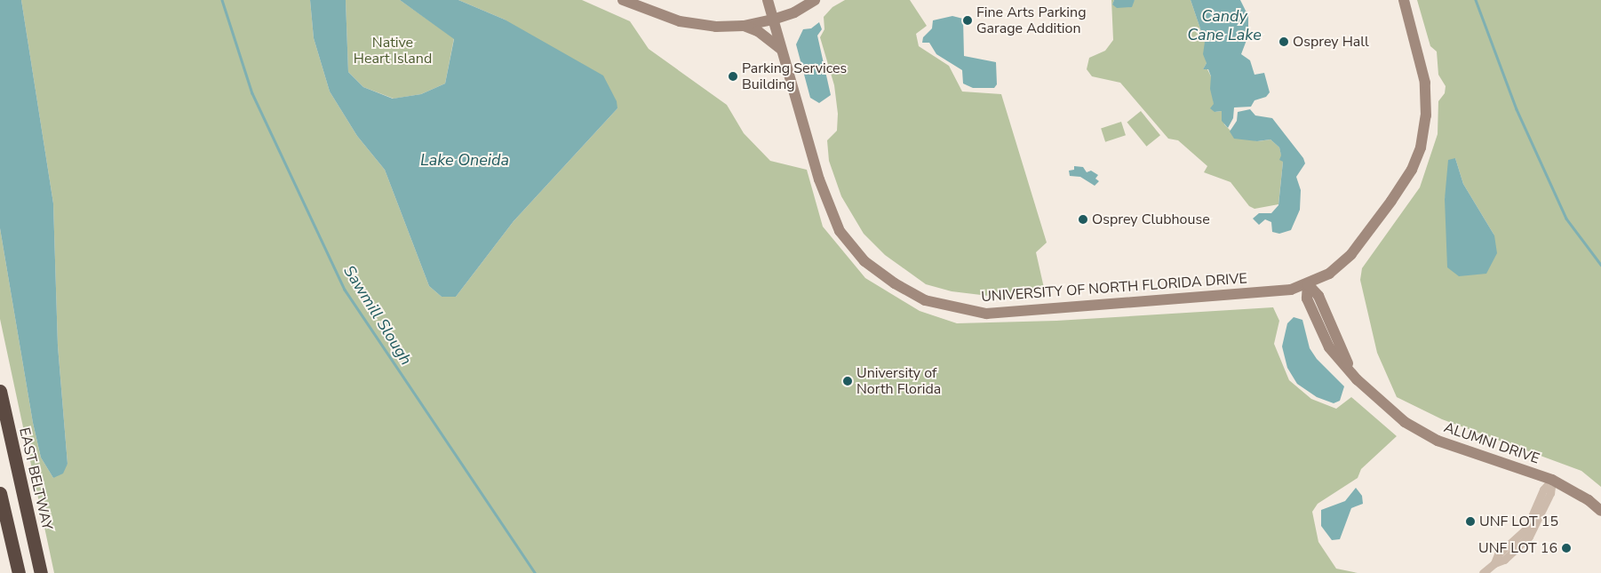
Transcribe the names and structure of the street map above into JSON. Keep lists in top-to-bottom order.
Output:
{
  "streets": {
    "highway": ["EAST BELTWAY"],
    "street": ["UNIVERSITY OF NORTH FLORIDA DRIVE", "ALUMNI DRIVE"]
  },
  "crossings": [
    ["UNIVERSITY OF NORTH FLORIDA DRIVE", "ALUMNI DRIVE"]
  ],
  "water": ["Candy Cane Lake", "Lake Oneida", "Sawmill Slough"],
  "parks": ["Native Heart Island"],
  "places": [
    "Fine Arts Parking Garage Addition",
    "Osprey Hall",
    "Parking Services Building",
    "Osprey Clubhouse",
    "University of North Florida",
    "UNF LOT 15",
    "UNF LOT 16"
  ]
}
